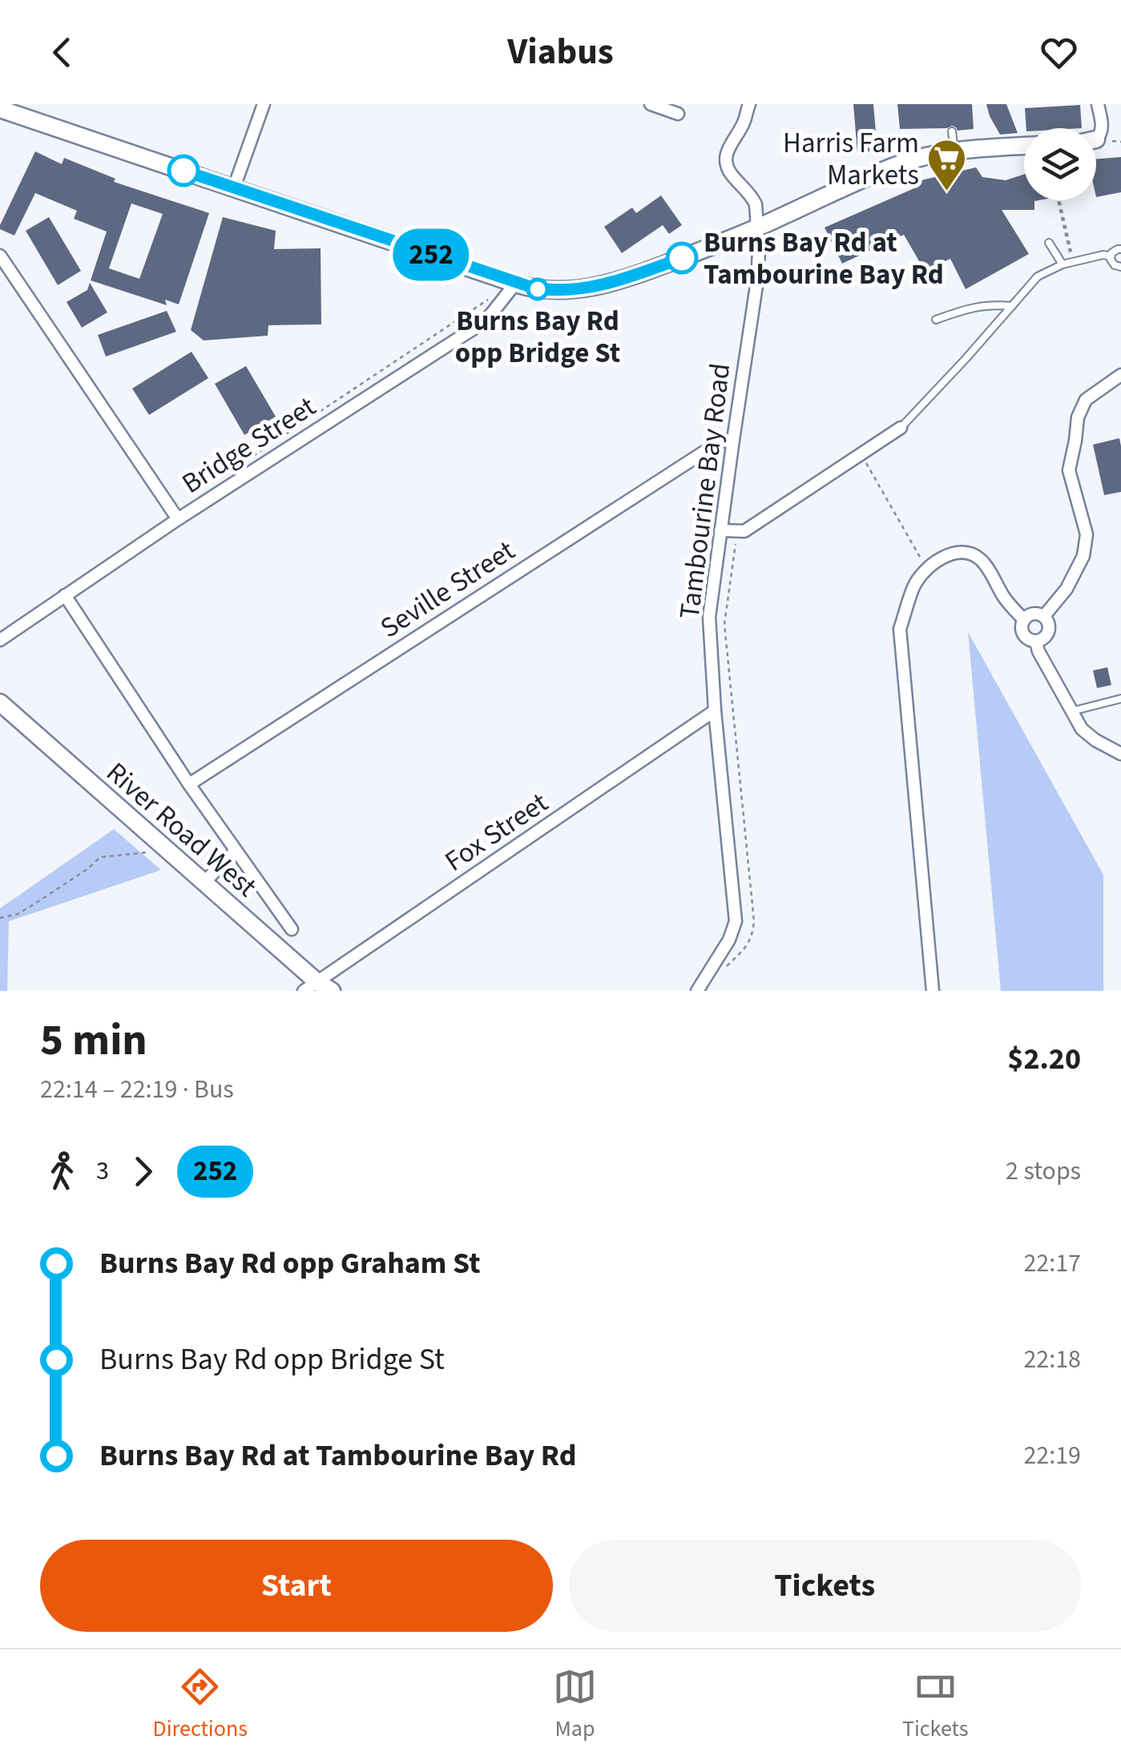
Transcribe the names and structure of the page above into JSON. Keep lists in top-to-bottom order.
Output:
{
  "streets": {
    "street": [
      "Bridge Street",
      "Tambourine Bay Road",
      "Seville Street",
      "River Road West",
      "Fox Street"
    ]
  },
  "crossings": [
    ["Tambourine Bay Road", "Seville Street"],
    ["Tambourine Bay Road", "Fox Street"],
    ["River Road West", "Fox Street"]
  ],
  "places": {
    "supermarket": ["Harris Farm Markets"],
    "other": ["Burns Bay Rd at Tambourine Bay Rd", "Burns Bay Rd opp Bridge St"]
  },
  "lines": ["bus line 252"],
  "page": {
    "header": "Viabus",
    "on_map": "252",
    "heading": ["5 min", "22:14 – 22:19 · Bus", "$2.20"],
    "legs": ["3", "252", "2 stops"],
    "list": [
      {
        "name": "Burns Bay Rd opp Graham St",
        "value": "22:17"
      },
      {
        "name": "Burns Bay Rd opp Bridge St",
        "value": "22:18"
      },
      {
        "name": "Burns Bay Rd at Tambourine Bay Rd",
        "value": "22:19"
      }
    ],
    "buttons": ["Start", "Tickets"],
    "tabs": ["Directions", "Map", "Tickets"]
  }
}
